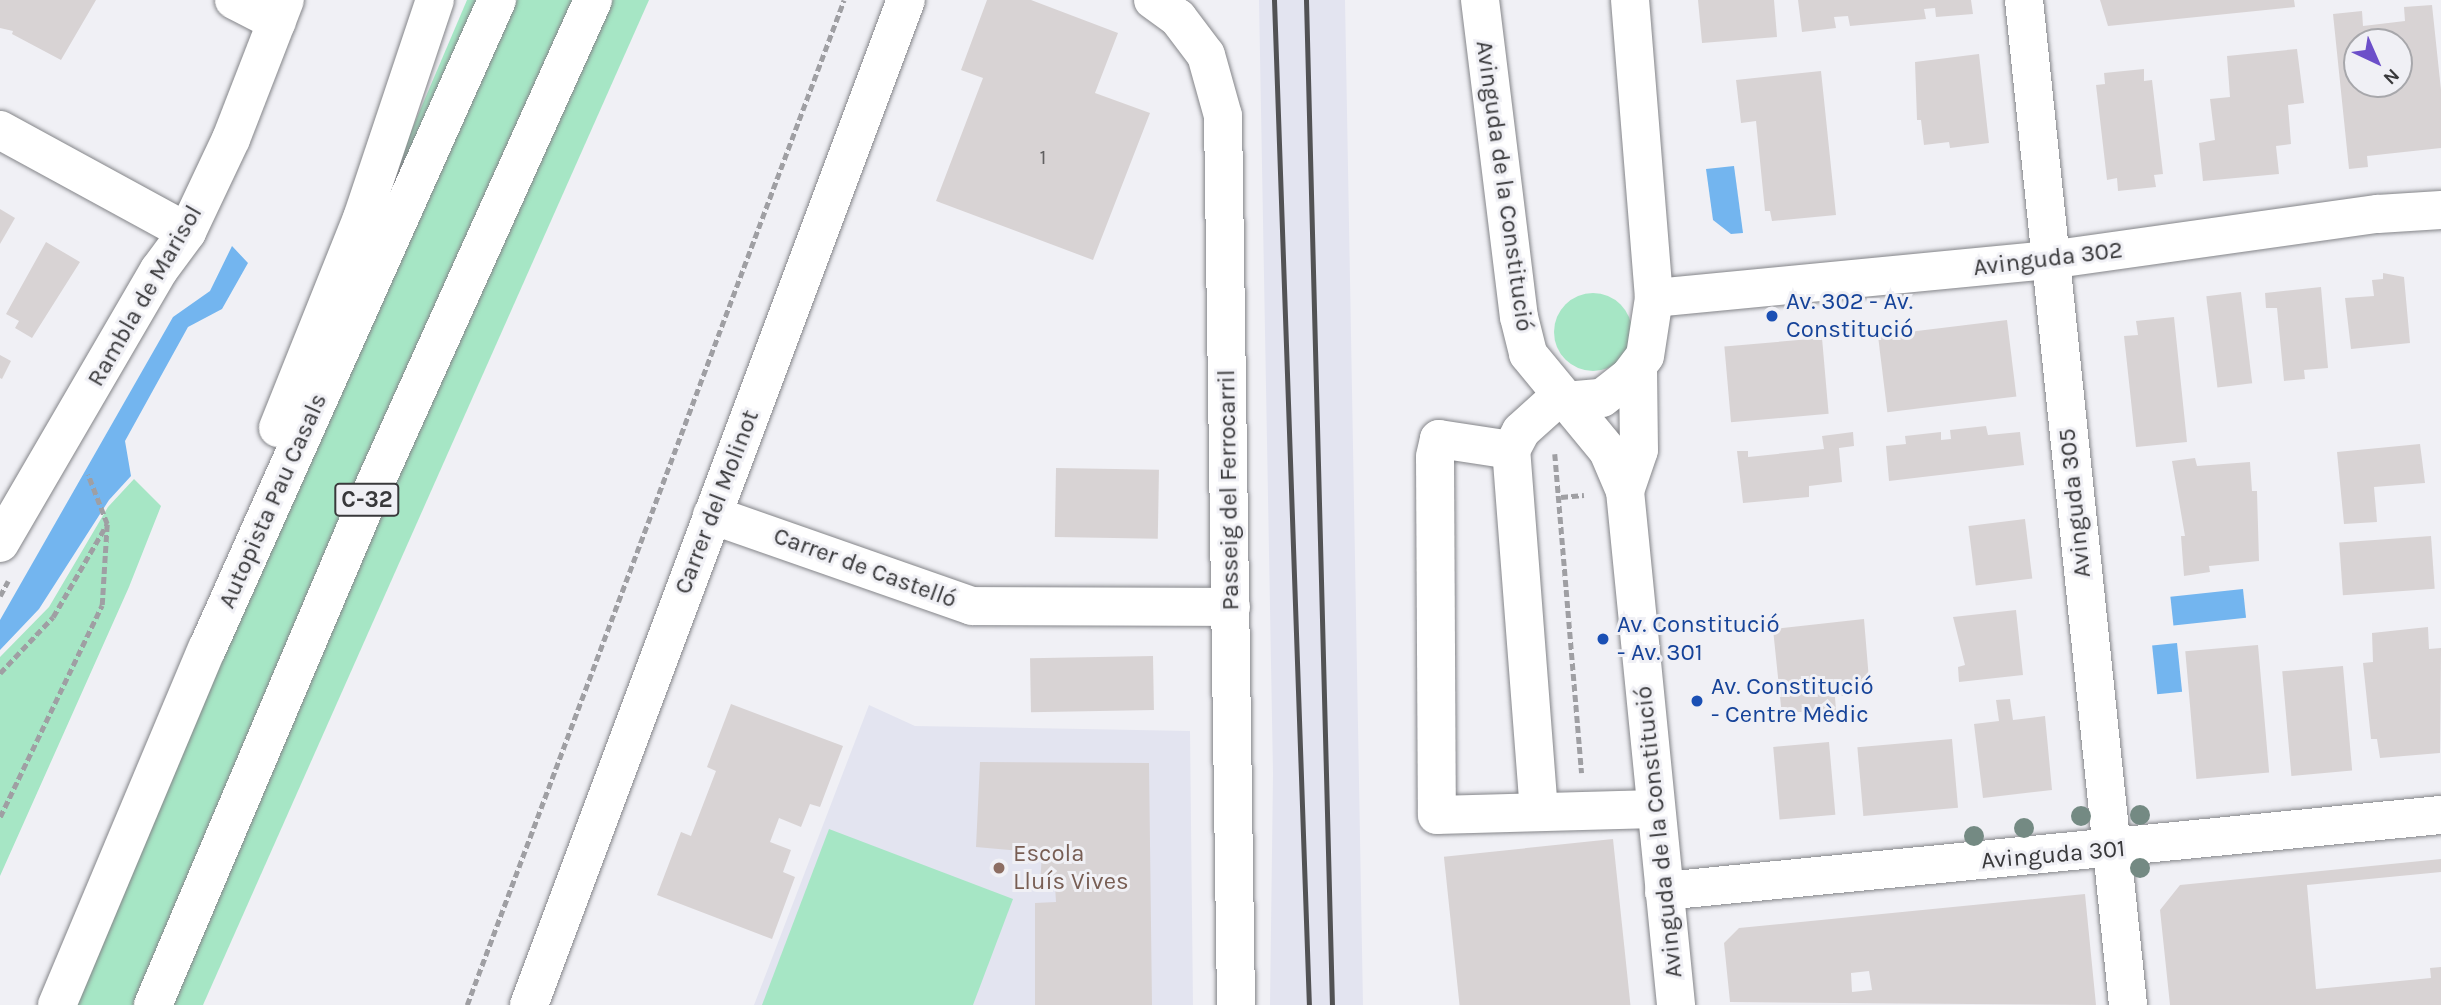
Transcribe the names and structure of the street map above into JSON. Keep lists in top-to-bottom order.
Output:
{
  "streets": {
    "main road": [
      "Avinguda de la Constitució",
      "Avinguda 302",
      "Rambla de Marisol",
      "Passeig del Ferrocarril",
      "C-32",
      "Autopista Pau Casals",
      "Carrer del Molinot",
      "Avinguda 305",
      "Carrer de Castelló",
      "Avinguda 301"
    ]
  },
  "crossings": [
    ["Avinguda de la Constitució", "Avinguda 302"],
    ["Avinguda de la Constitució", "Avinguda 301"],
    ["Avinguda 302", "Avinguda 305"],
    ["Passeig del Ferrocarril", "Carrer de Castelló"],
    ["Carrer del Molinot", "Carrer de Castelló"],
    ["Avinguda 305", "Avinguda 301"]
  ],
  "places": [
    "Av. 302 - Av. Constitució",
    "Av. Constitució - Av. 301",
    "Av. Constitució - Centre Mèdic",
    "Escola Lluís Vives"
  ],
  "house_numbers": ["1"],
  "north": "bottom right"
}
